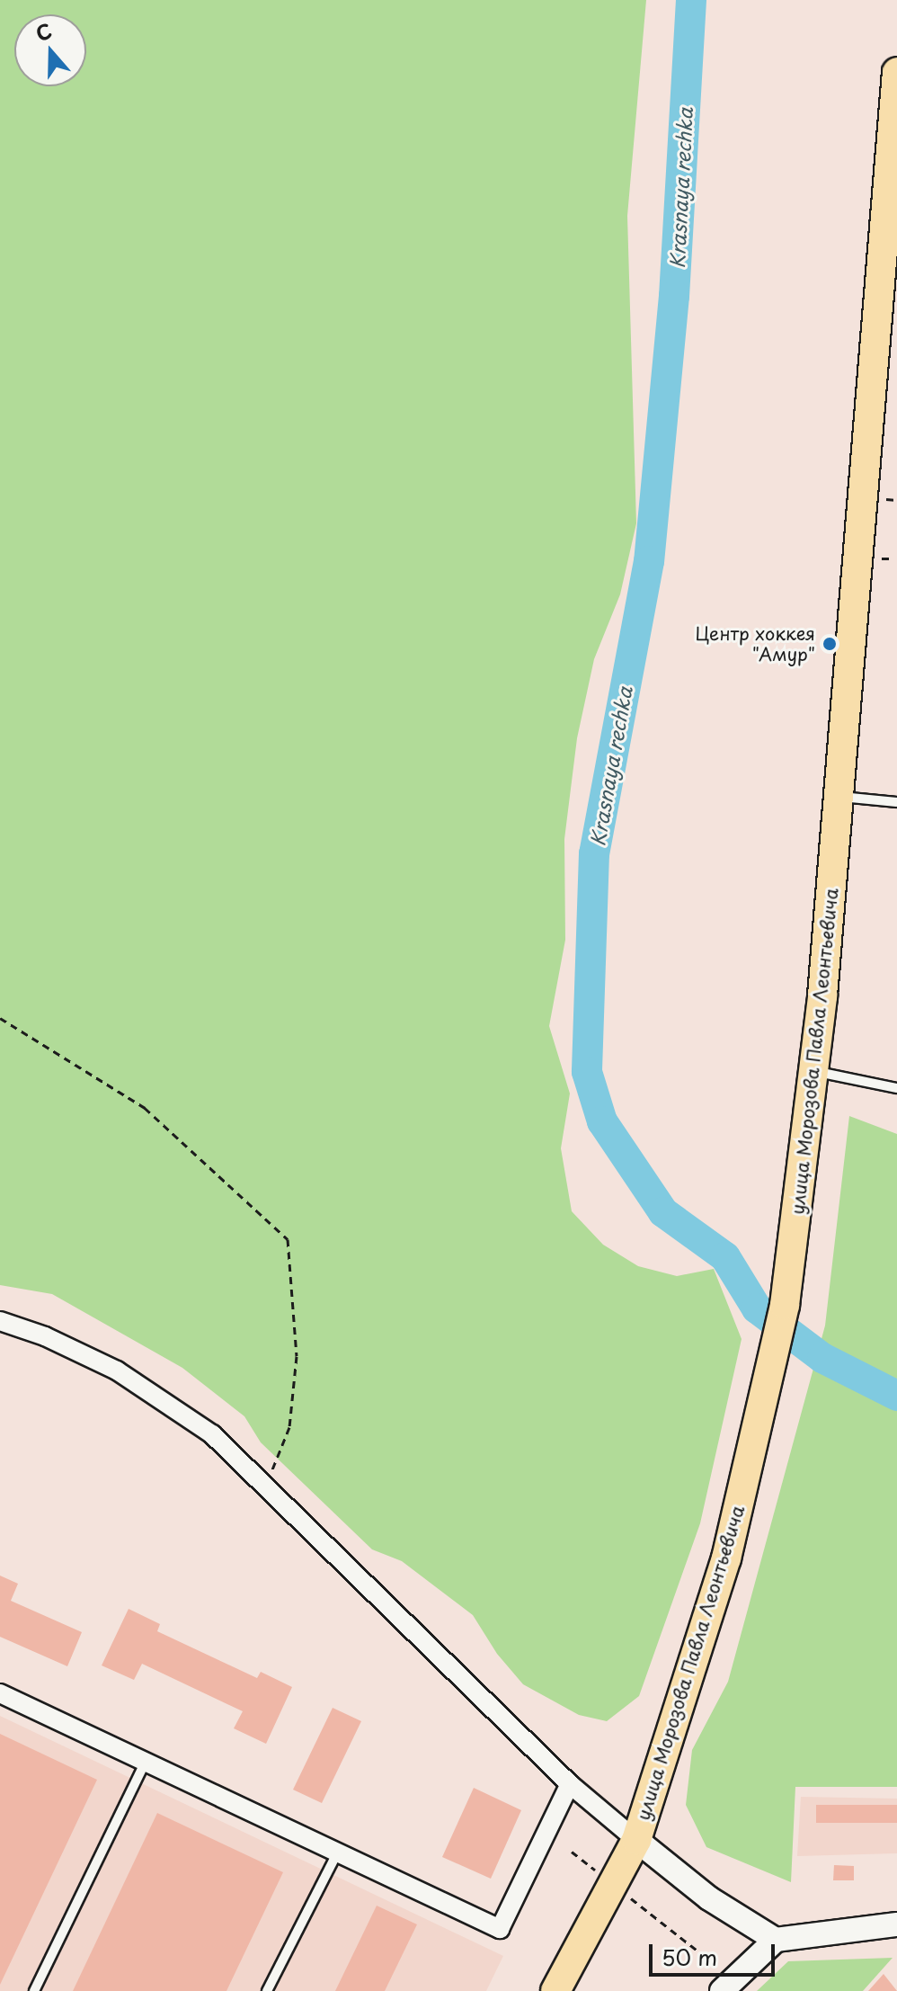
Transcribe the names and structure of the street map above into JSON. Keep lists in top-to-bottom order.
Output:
{
  "streets": {
    "main road": ["улица Морозова Павла Леонтьевича"]
  },
  "water": ["Krasnaya rechka"],
  "places": ["Центр хоккея \"Амур\""],
  "scale_bar": "50 m",
  "north": "top"
}
